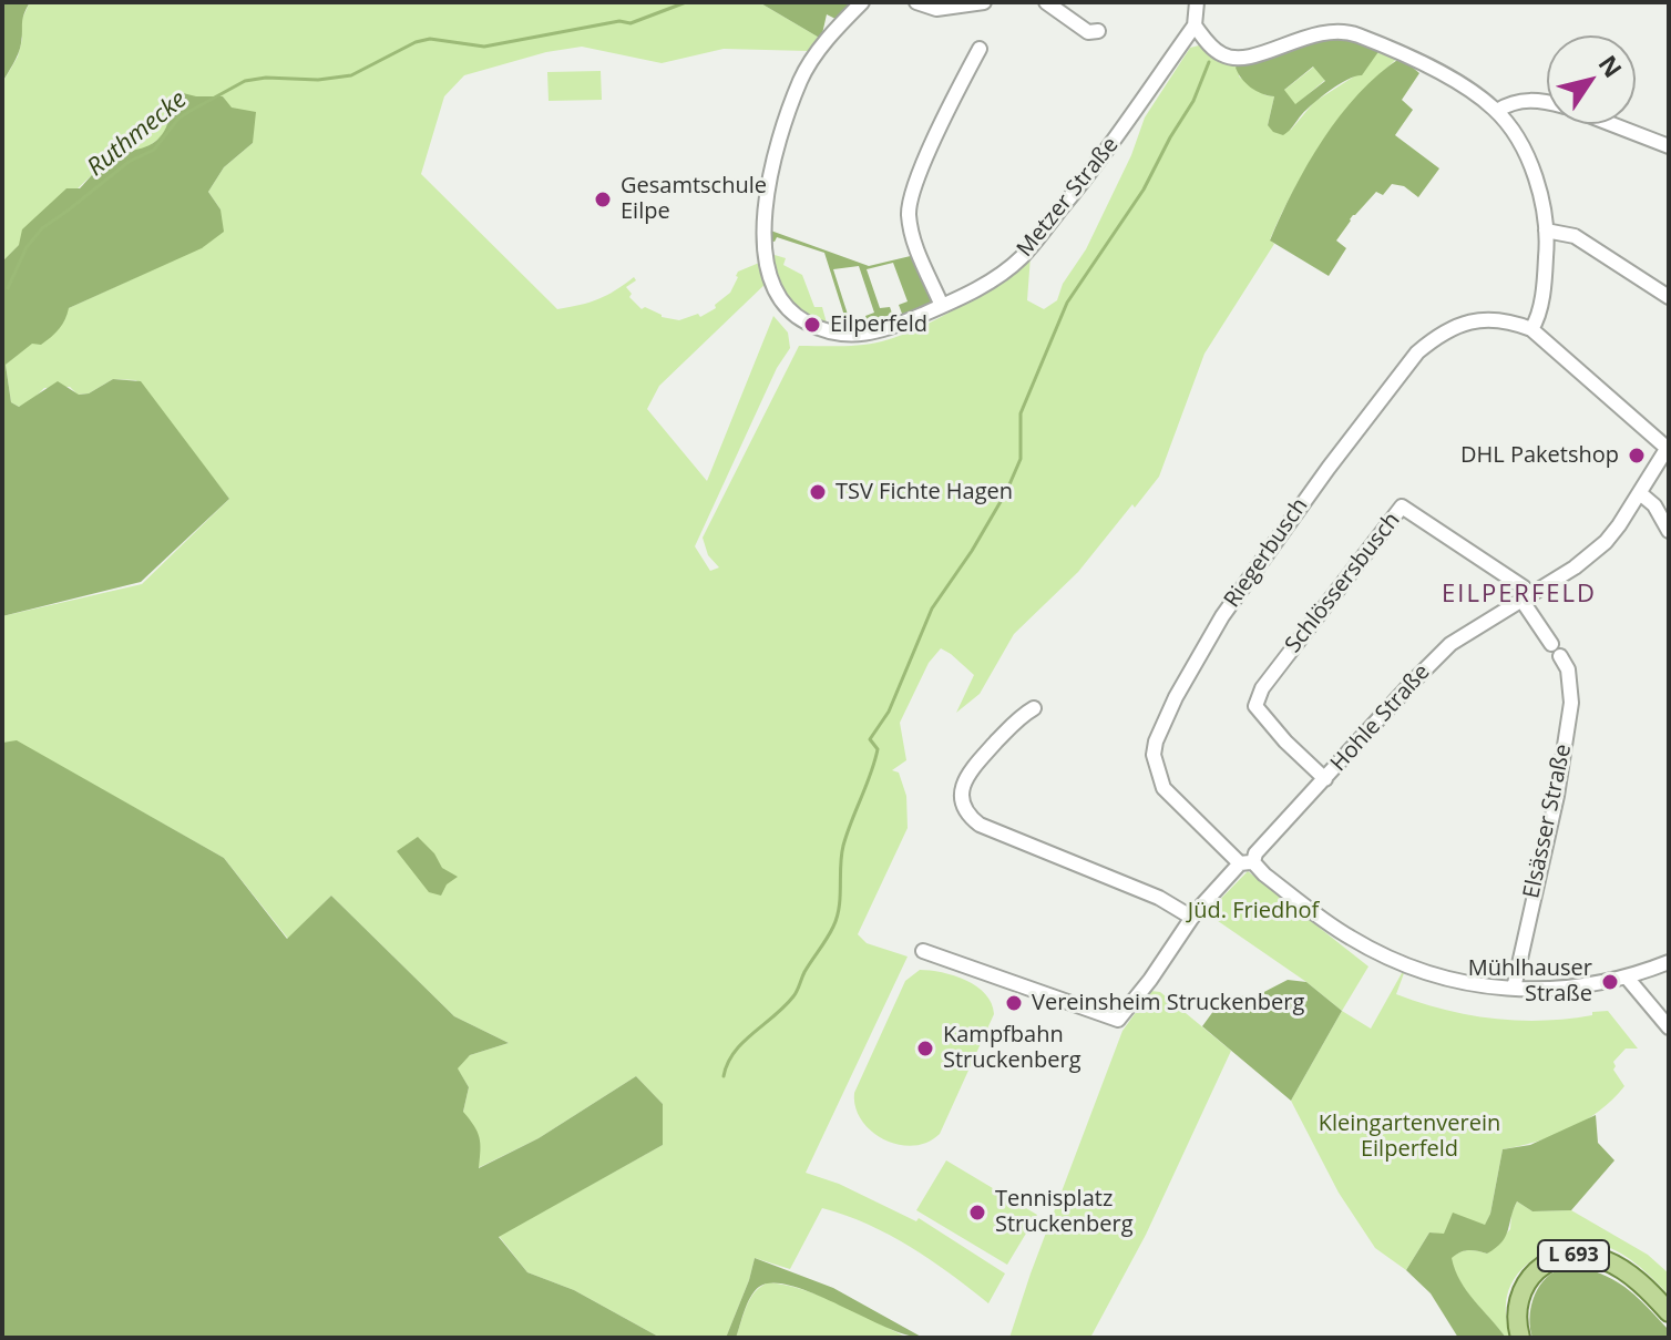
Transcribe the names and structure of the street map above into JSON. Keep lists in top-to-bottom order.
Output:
{
  "streets": {
    "main road": ["L 693"],
    "street": [
      "Metzer Straße",
      "Riegerbusch",
      "Schlössersbusch",
      "Hohle Straße",
      "Elsässer Straße"
    ]
  },
  "crossings": [
    ["Riegerbusch", "Hohle Straße"],
    ["Riegerbusch", "Elsässer Straße"],
    ["Schlössersbusch", "Hohle Straße"],
    ["Schlössersbusch", "Elsässer Straße"],
    ["Hohle Straße", "Elsässer Straße"]
  ],
  "districts": ["EILPERFELD"],
  "water": ["Ruthmecke"],
  "parks": ["Jüd. Friedhof", "Kleingartenverein Eilperfeld"],
  "places": [
    "Gesamtschule Eilpe",
    "Eilperfeld",
    "DHL Paketshop",
    "TSV Fichte Hagen",
    "Mühlhauser Straße",
    "Vereinsheim Struckenberg",
    "Kampfbahn Struckenberg",
    "Tennisplatz Struckenberg"
  ],
  "north": "top right"
}
